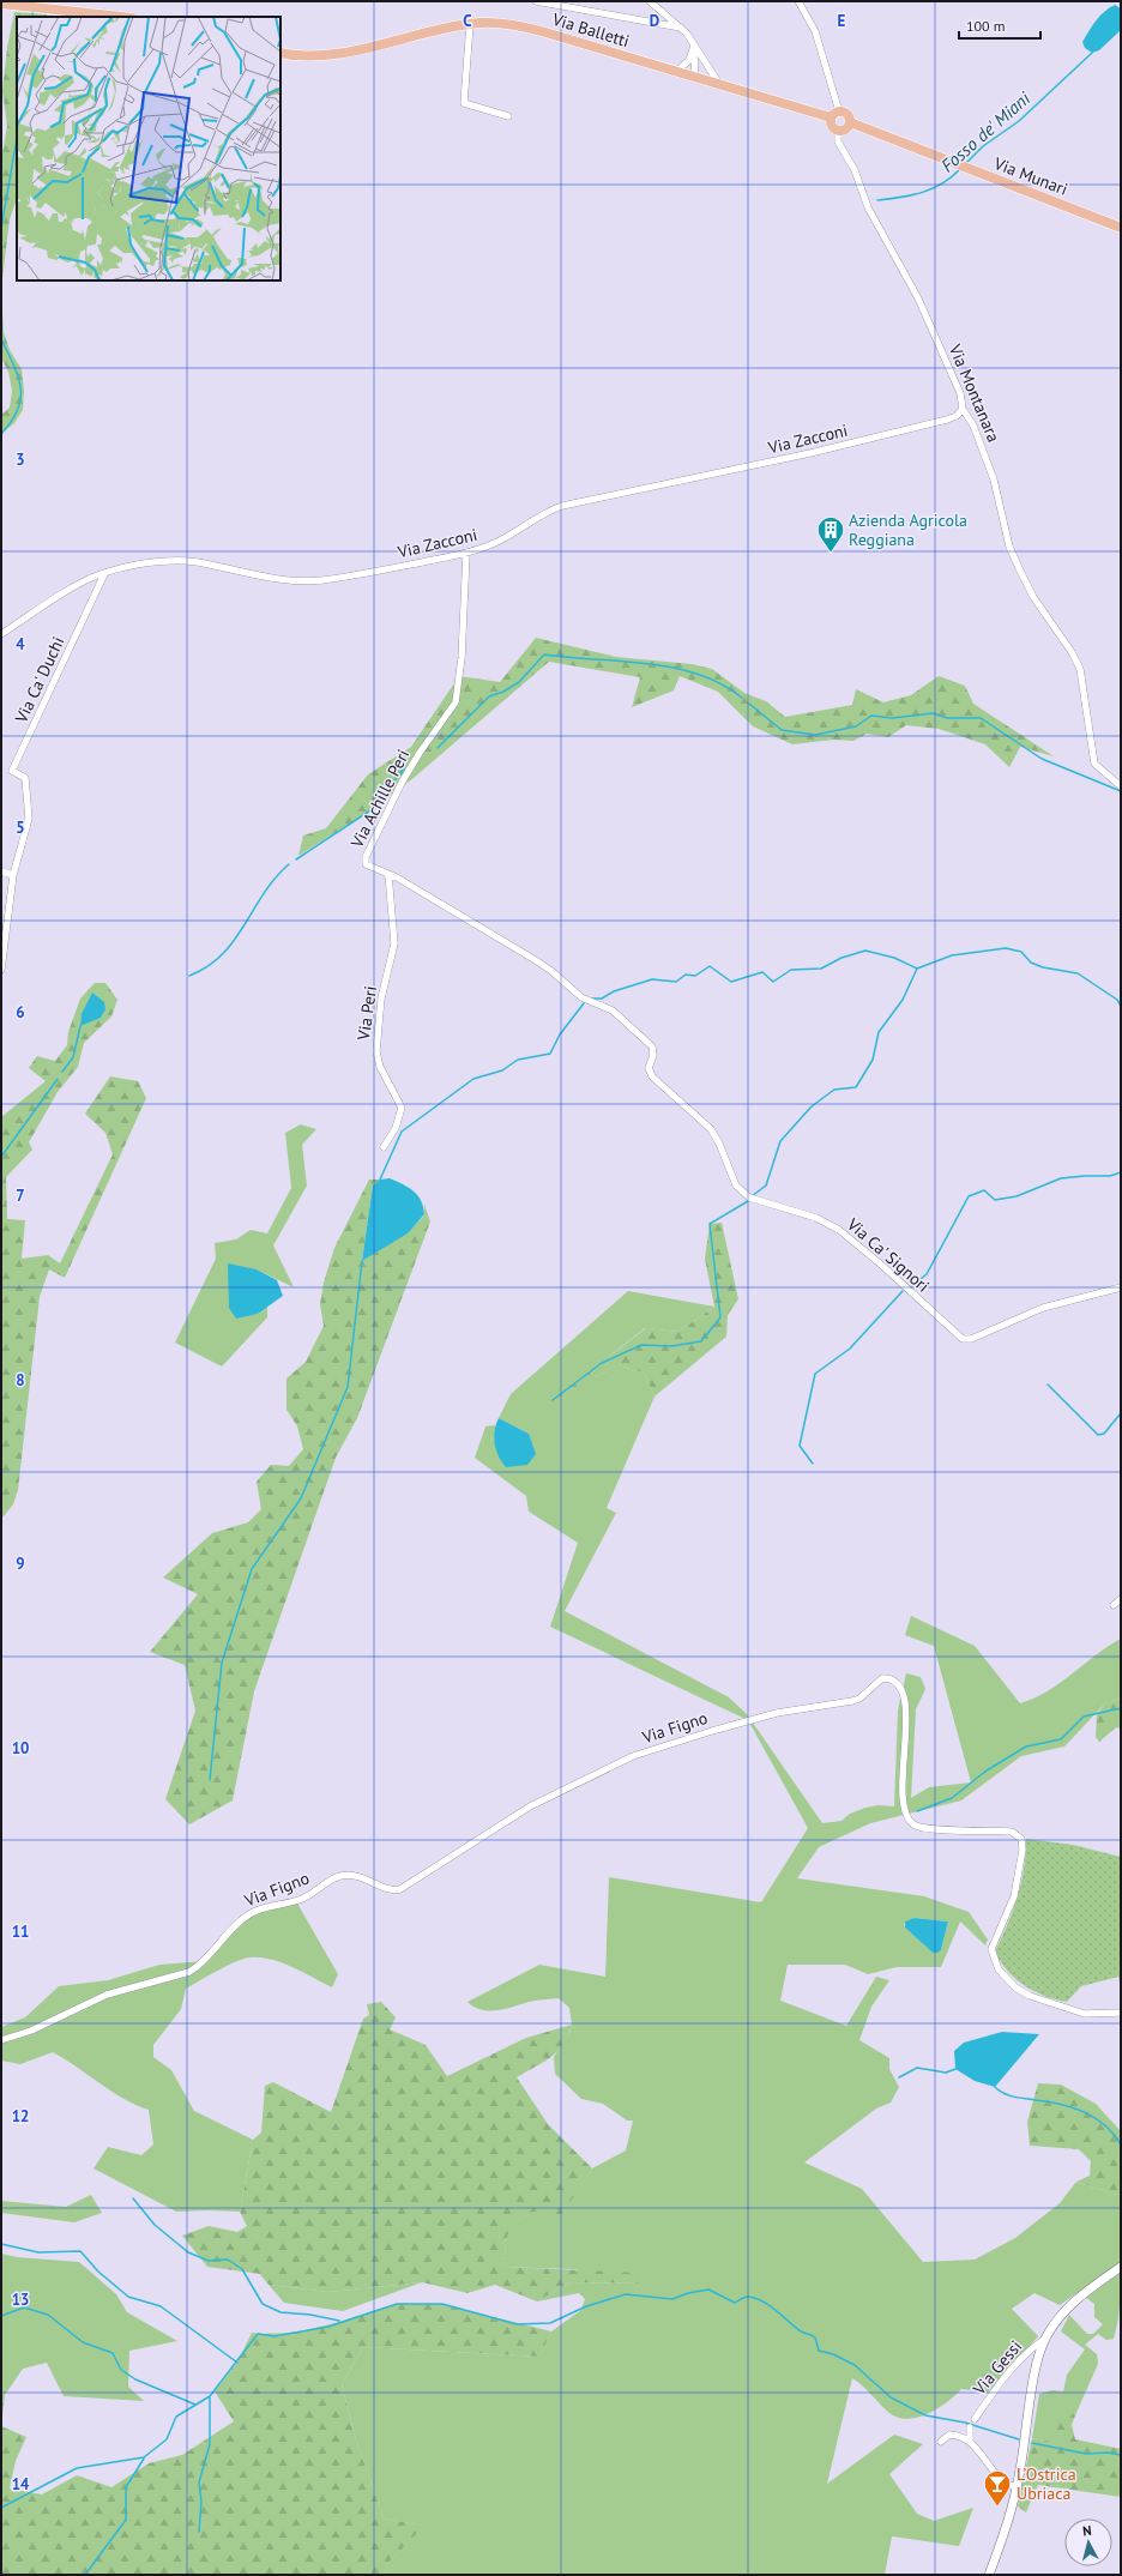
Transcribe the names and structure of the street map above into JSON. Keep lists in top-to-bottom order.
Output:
{
  "streets": {
    "main road": ["Via Balletti", "Via Munari"],
    "street": [
      "Via Montanara",
      "Via Zacconi",
      "Via Ca' Duchi",
      "Via Achille Peri",
      "Via Peri",
      "Via Ca' Signori",
      "Via Figno",
      "Via Gessi"
    ]
  },
  "crossings": [
    ["Via Balletti", "Via Munari"],
    ["Via Balletti", "Via Montanara"],
    ["Via Munari", "Via Montanara"],
    ["Via Montanara", "Via Zacconi"],
    ["Via Zacconi", "Via Ca' Duchi"],
    ["Via Zacconi", "Via Achille Peri"],
    ["Via Achille Peri", "Via Peri"],
    ["Via Achille Peri", "Via Ca' Signori"]
  ],
  "water": ["Fosso de' Miani"],
  "places": {
    "building": ["Azienda Agricola Reggiana"],
    "bar": ["L’Ostrica Ubriaca"]
  },
  "scale_bar": "100 m",
  "north": "top",
  "grid": {
    "columns": ["C", "D", "E"],
    "rows": [
      "3",
      "4",
      "5",
      "6",
      "7",
      "8",
      "9",
      "10",
      "11",
      "12",
      "13",
      "14"
    ]
  }
}
